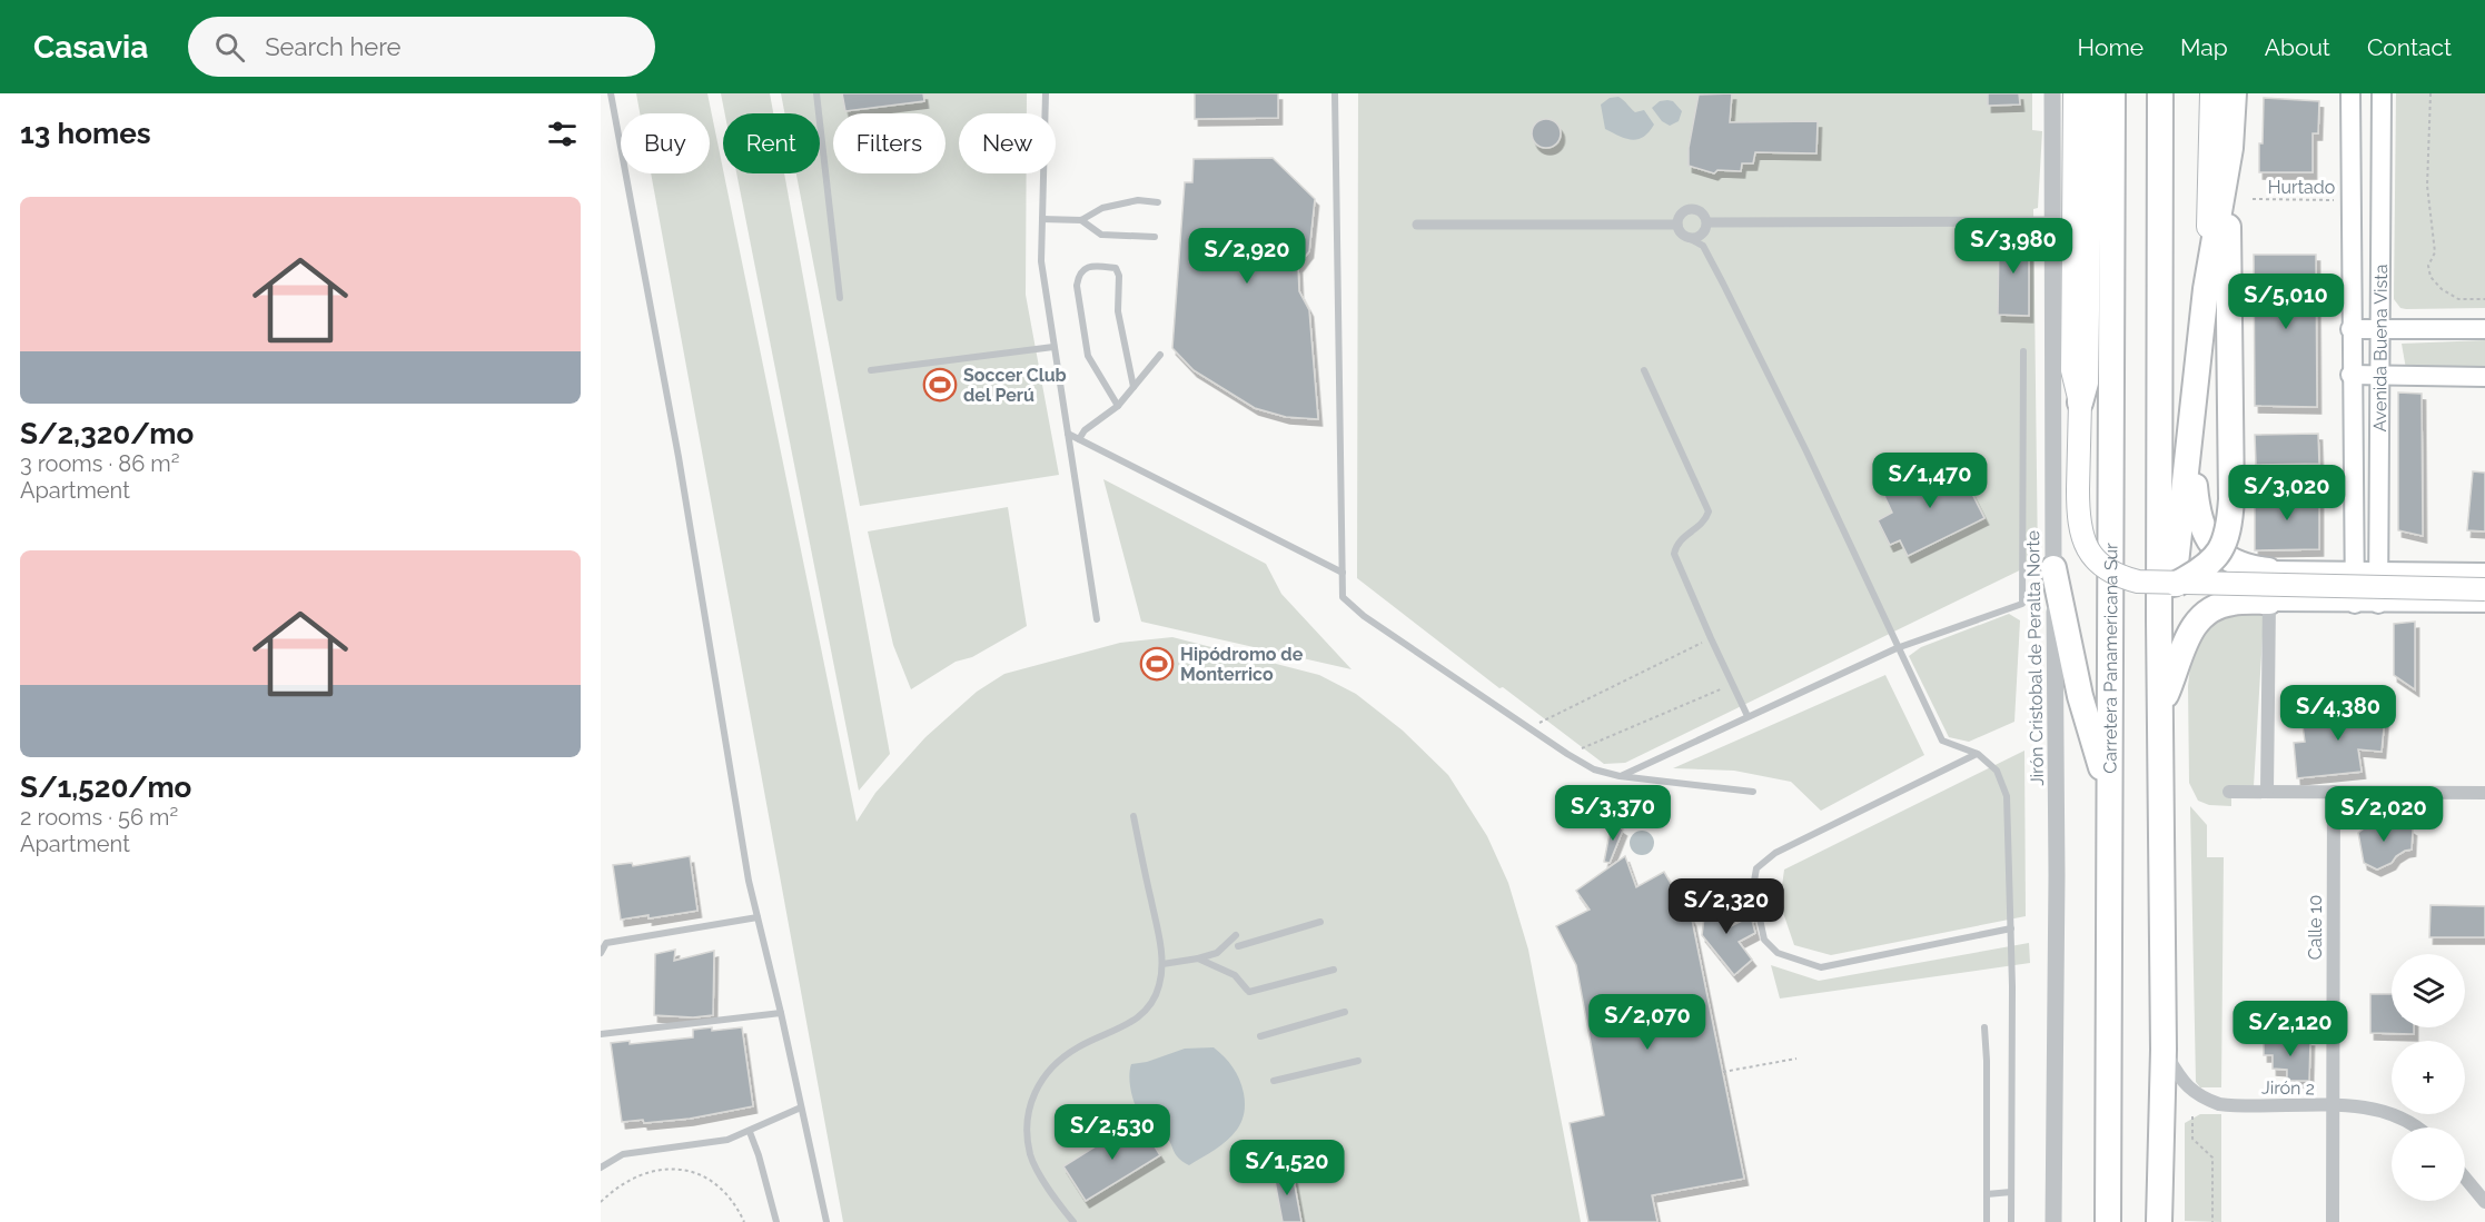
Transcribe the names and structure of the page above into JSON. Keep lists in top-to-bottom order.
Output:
{
  "streets": {
    "highway": ["Carretera Panamericana Sur"],
    "main road": ["Avenida Buena Vista"],
    "street": ["Jirón Cristobal de Peralta Norte", "Calle 10", "Jirón 2"],
    "path": ["Hurtado"]
  },
  "crossings": [
    ["Hurtado", "Avenida Buena Vista"],
    ["Calle 10", "Jirón 2"]
  ],
  "places": {
    "sports": ["Soccer Club del Perú", "Hipódromo de Monterrico"]
  },
  "page": {
    "header": "Casavia",
    "search": "Search here",
    "nav": [
      "Home",
      "Map",
      "About",
      "Contact"
    ],
    "heading": "13 homes",
    "chip": [
      "Buy",
      "Rent",
      "Filters",
      "New"
    ],
    "list": [
      {
        "name": "S/2,320/mo",
        "note": "3 rooms · 86 m² · Apartment"
      },
      {
        "name": "S/1,520/mo",
        "note": "2 rooms · 56 m² · Apartment"
      }
    ],
    "price": [
      "S/3,980",
      "S/2,920",
      "S/5,010",
      "S/1,470",
      "S/3,020",
      "S/4,380",
      "S/3,370",
      "S/2,020",
      "S/2,320",
      "S/2,070",
      "S/2,120",
      "S/2,530",
      "S/1,520"
    ],
    "map_buttons": ["+", "−"]
  }
}
